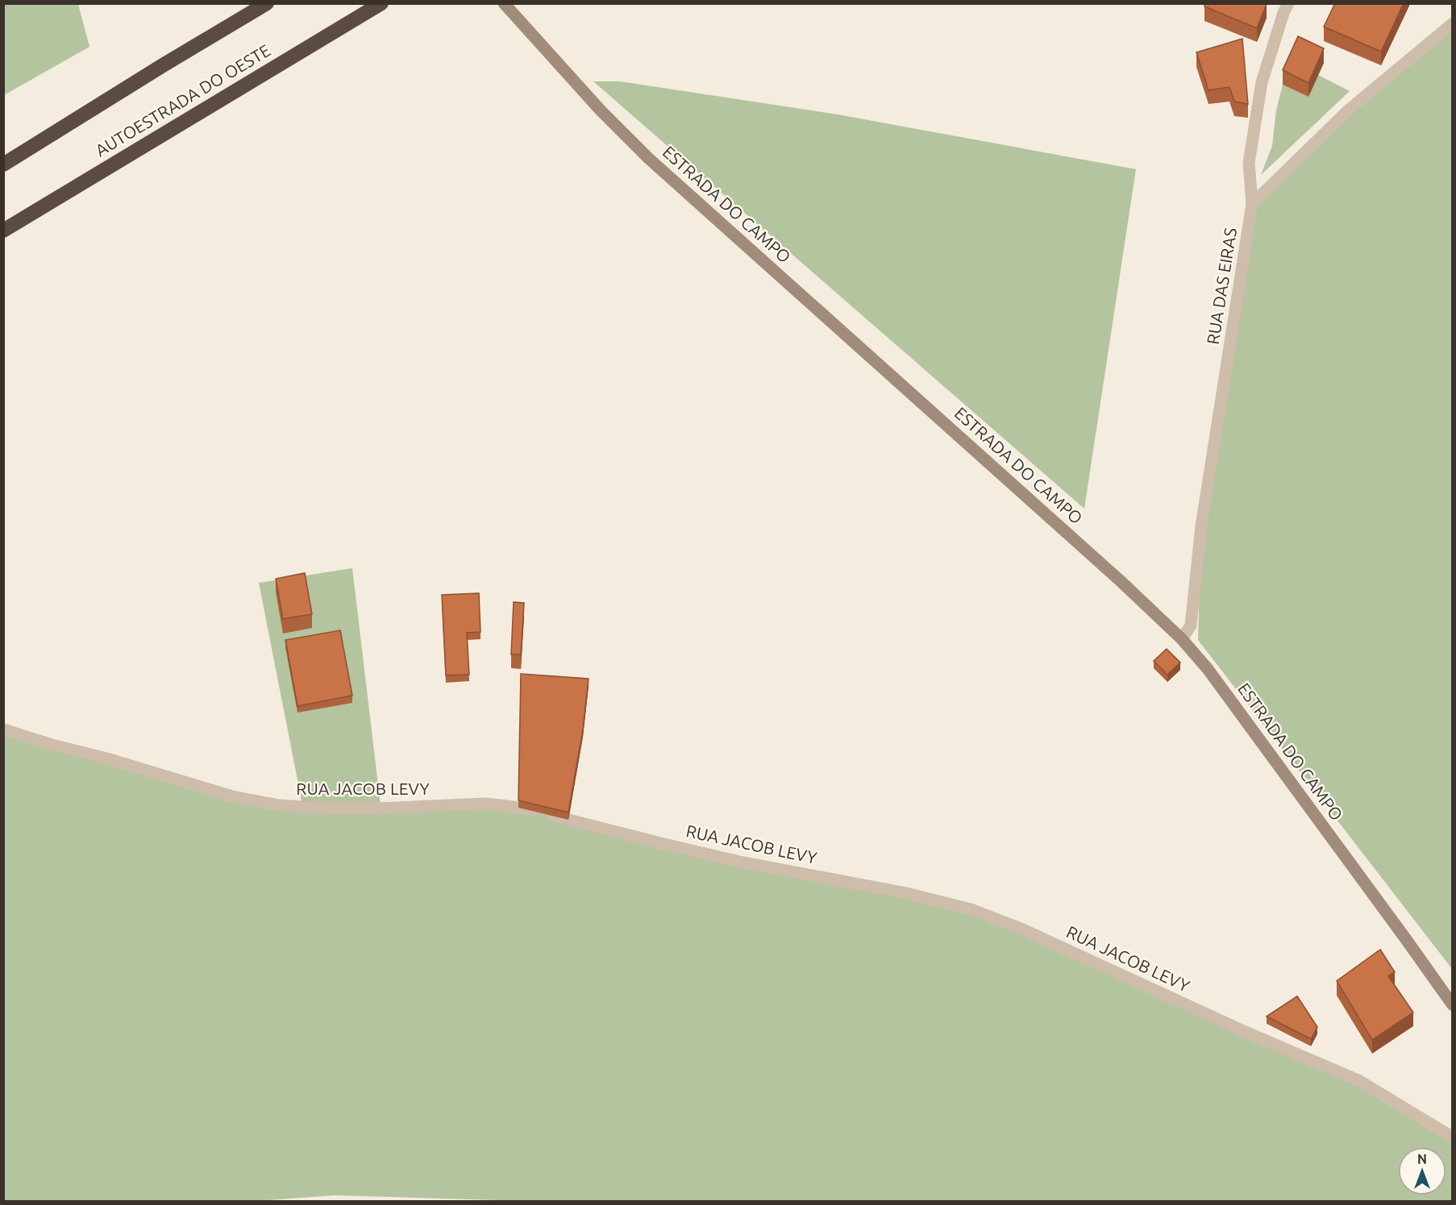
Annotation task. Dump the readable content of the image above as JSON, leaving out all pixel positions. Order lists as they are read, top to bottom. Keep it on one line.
{"streets":{"highway":["AUTOESTRADA DO OESTE"],"street":["ESTRADA DO CAMPO","RUA DAS EIRAS","RUA JACOB LEVY"]},"crossings":[["ESTRADA DO CAMPO","RUA DAS EIRAS"]],"north":"top"}
